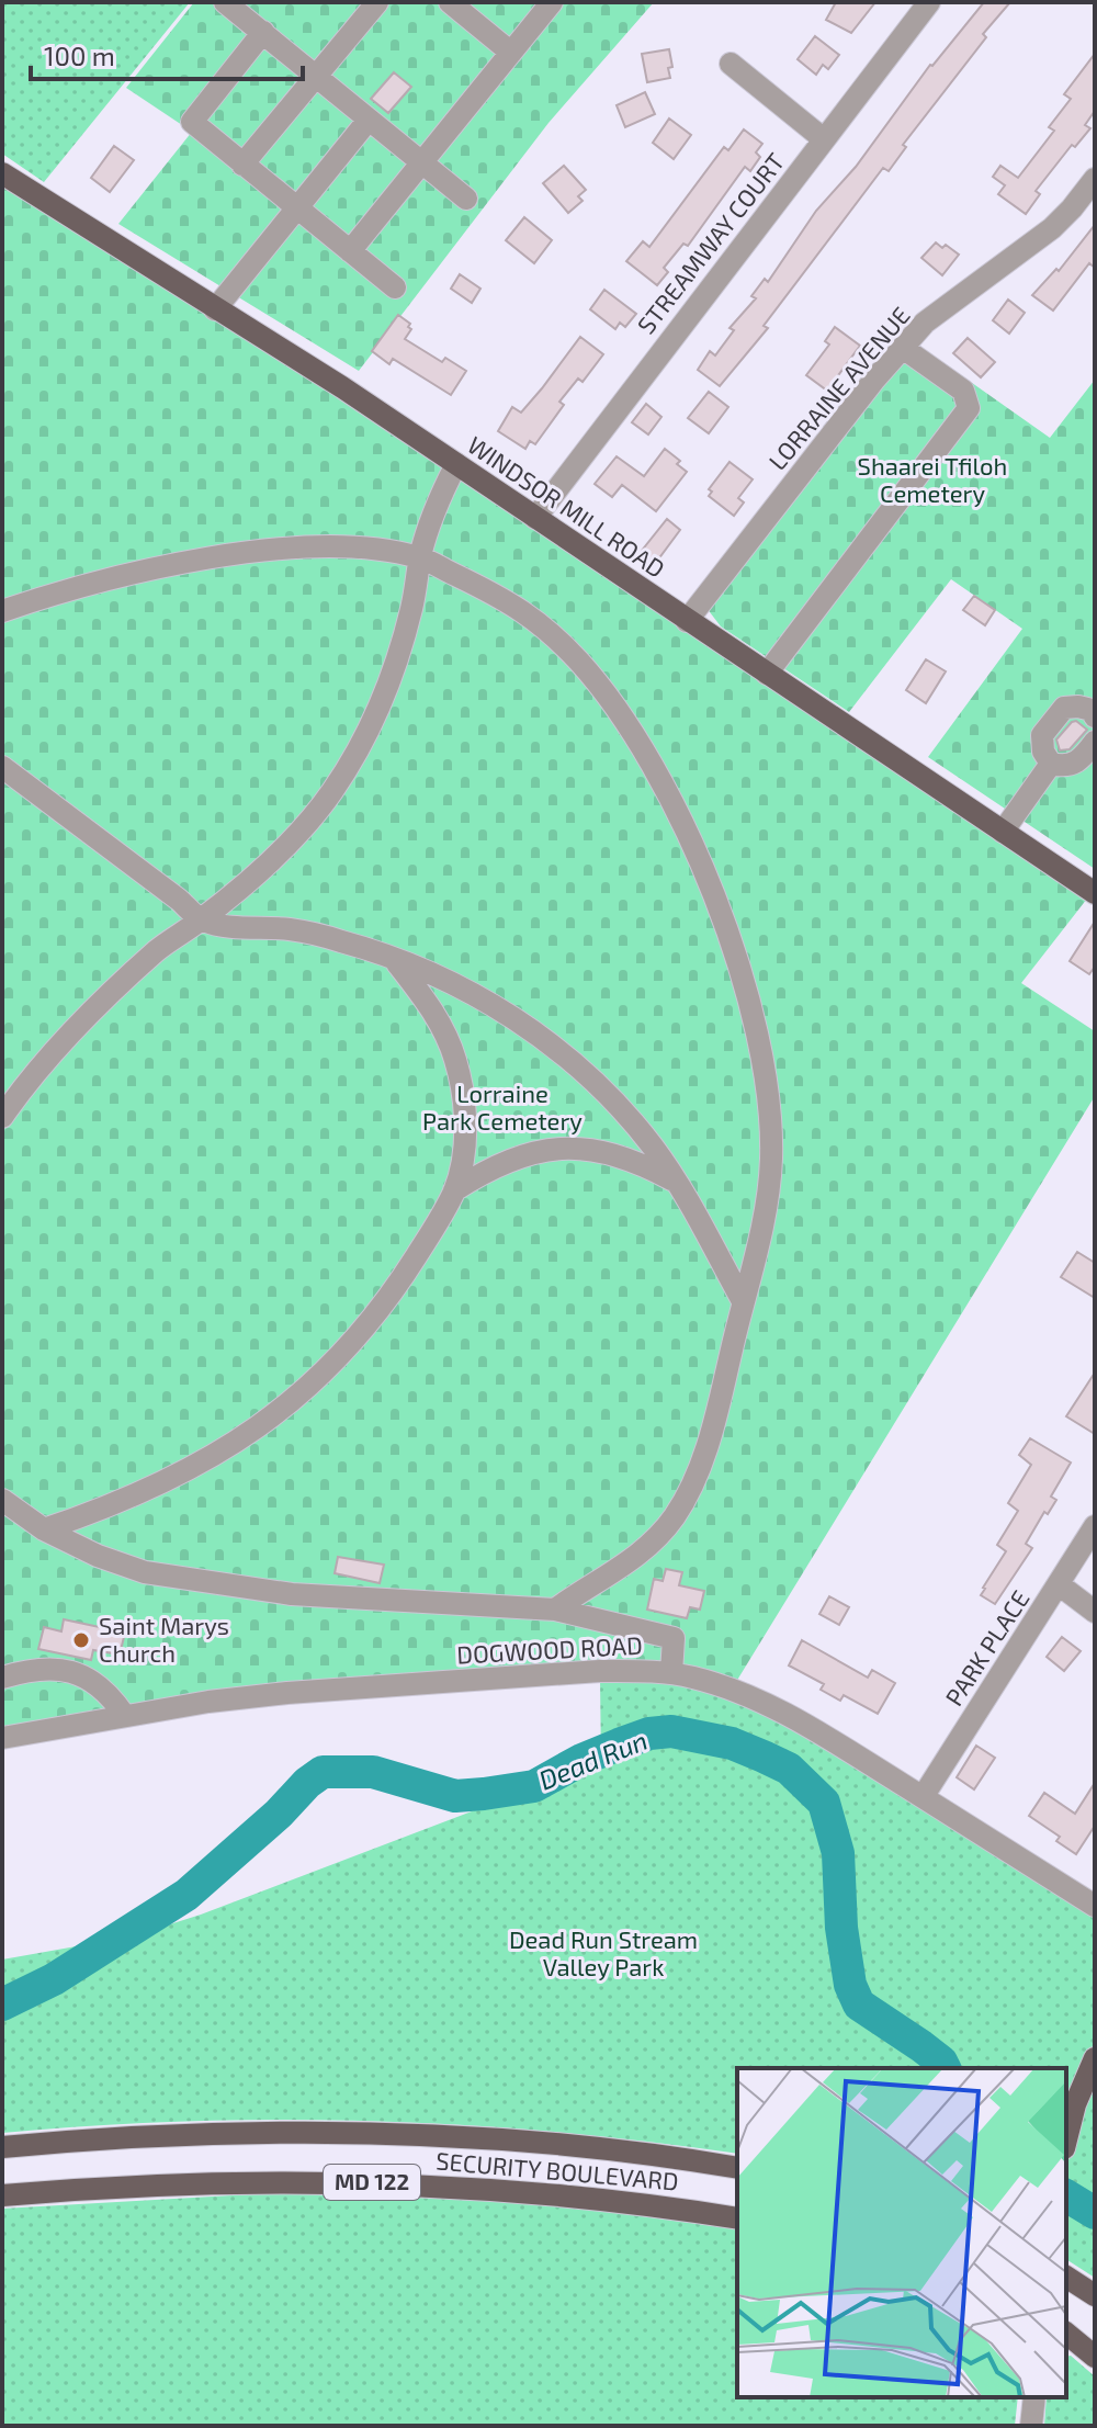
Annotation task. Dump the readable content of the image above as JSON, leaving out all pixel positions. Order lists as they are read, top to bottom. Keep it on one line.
{"streets":{"main road":["WINDSOR MILL ROAD","SECURITY BOULEVARD","MD 122"],"street":["STREAMWAY COURT","LORRAINE AVENUE","PARK PLACE","DOGWOOD ROAD"]},"crossings":[["STREAMWAY COURT","WINDSOR MILL ROAD"],["LORRAINE AVENUE","WINDSOR MILL ROAD"],["PARK PLACE","DOGWOOD ROAD"]],"water":["Dead Run"],"parks":["Shaarei Tfiloh Cemetery","Lorraine Park Cemetery","Dead Run Stream Valley Park"],"places":["Saint Marys Church"],"scale_bar":"100 m"}
